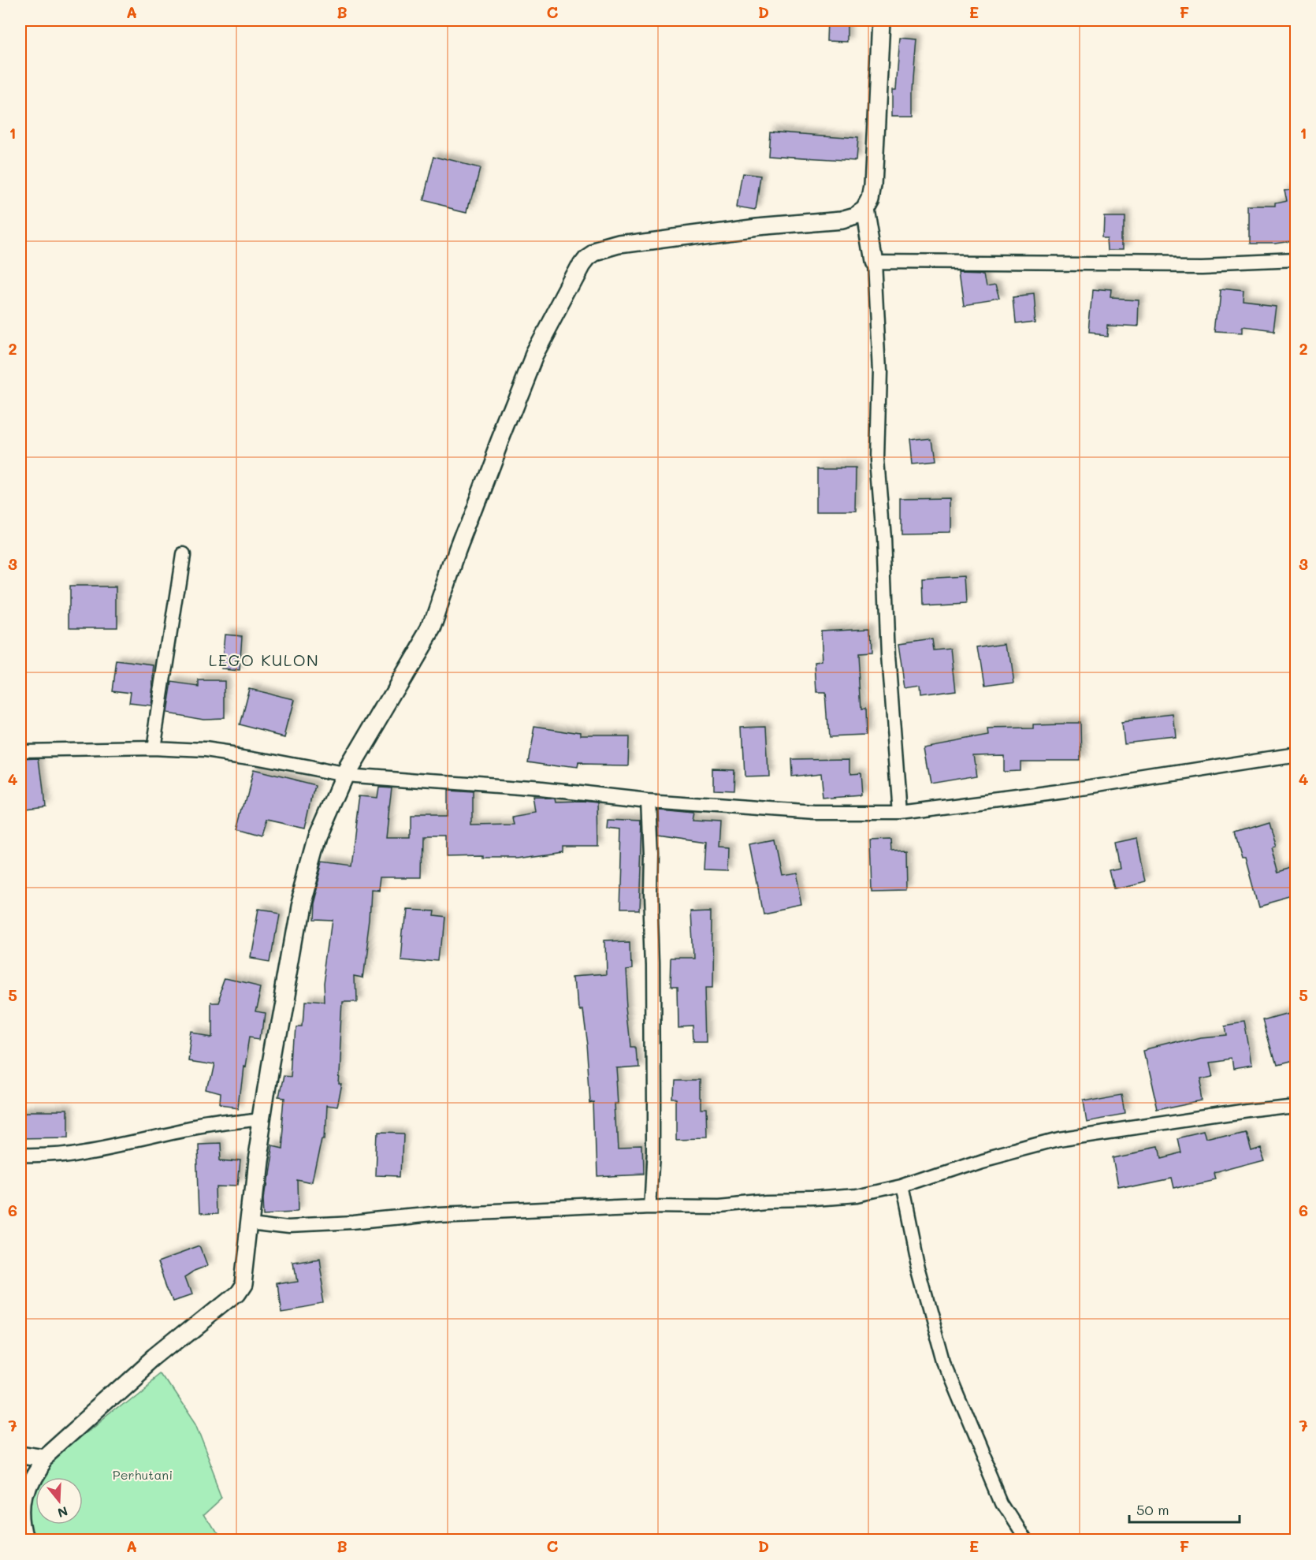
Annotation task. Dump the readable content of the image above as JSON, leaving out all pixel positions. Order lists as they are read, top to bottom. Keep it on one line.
{"districts":["LEGO KULON"],"parks":["Perhutani"],"scale_bar":"50 m","north":"bottom","grid":{"columns":["A","B","C","D","E","F"],"rows":["1","2","3","4","5","6","7"]}}
